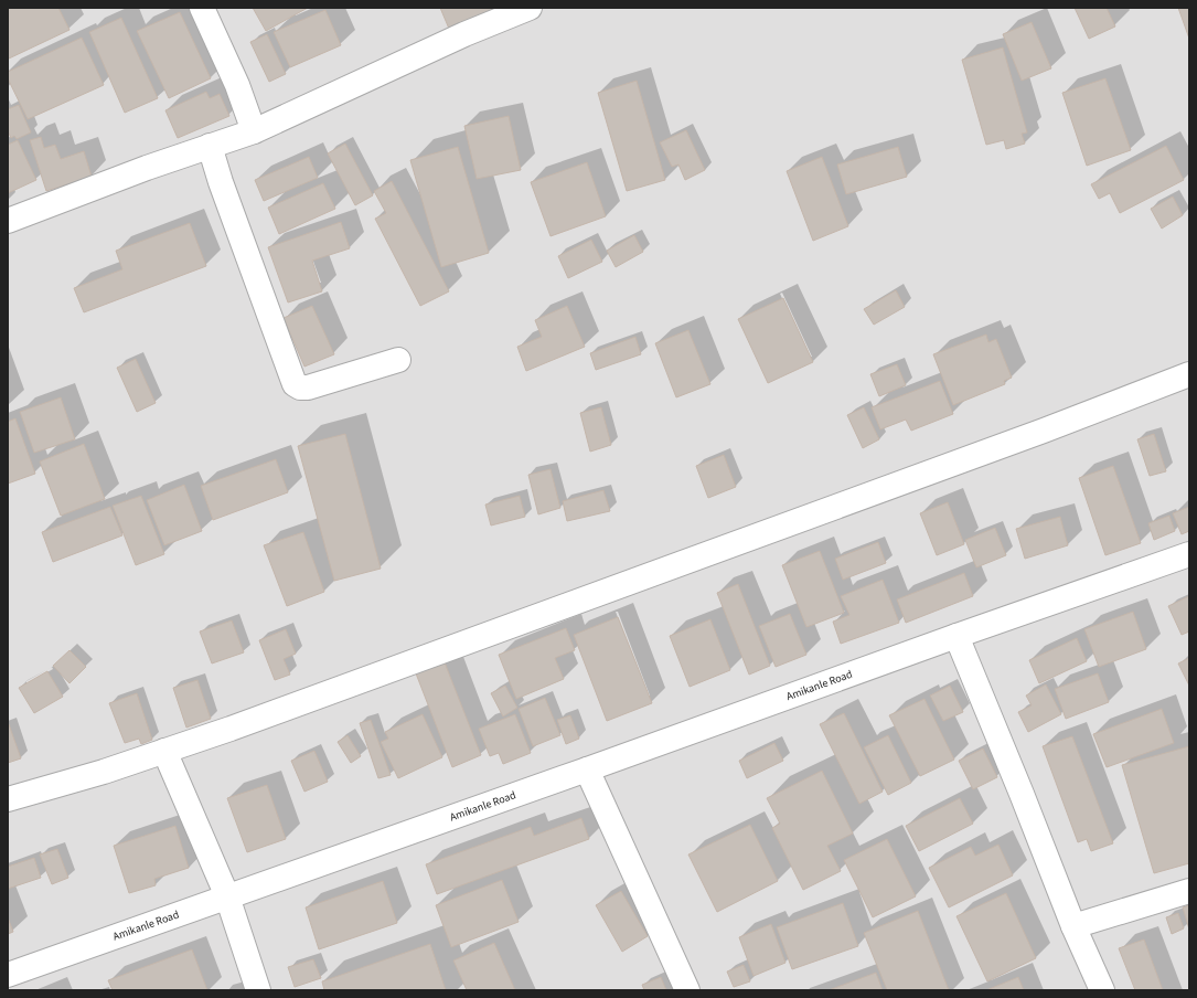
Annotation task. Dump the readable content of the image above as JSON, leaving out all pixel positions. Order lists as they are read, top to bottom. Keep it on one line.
{"streets":{"street":["Amikanle Road"]}}
